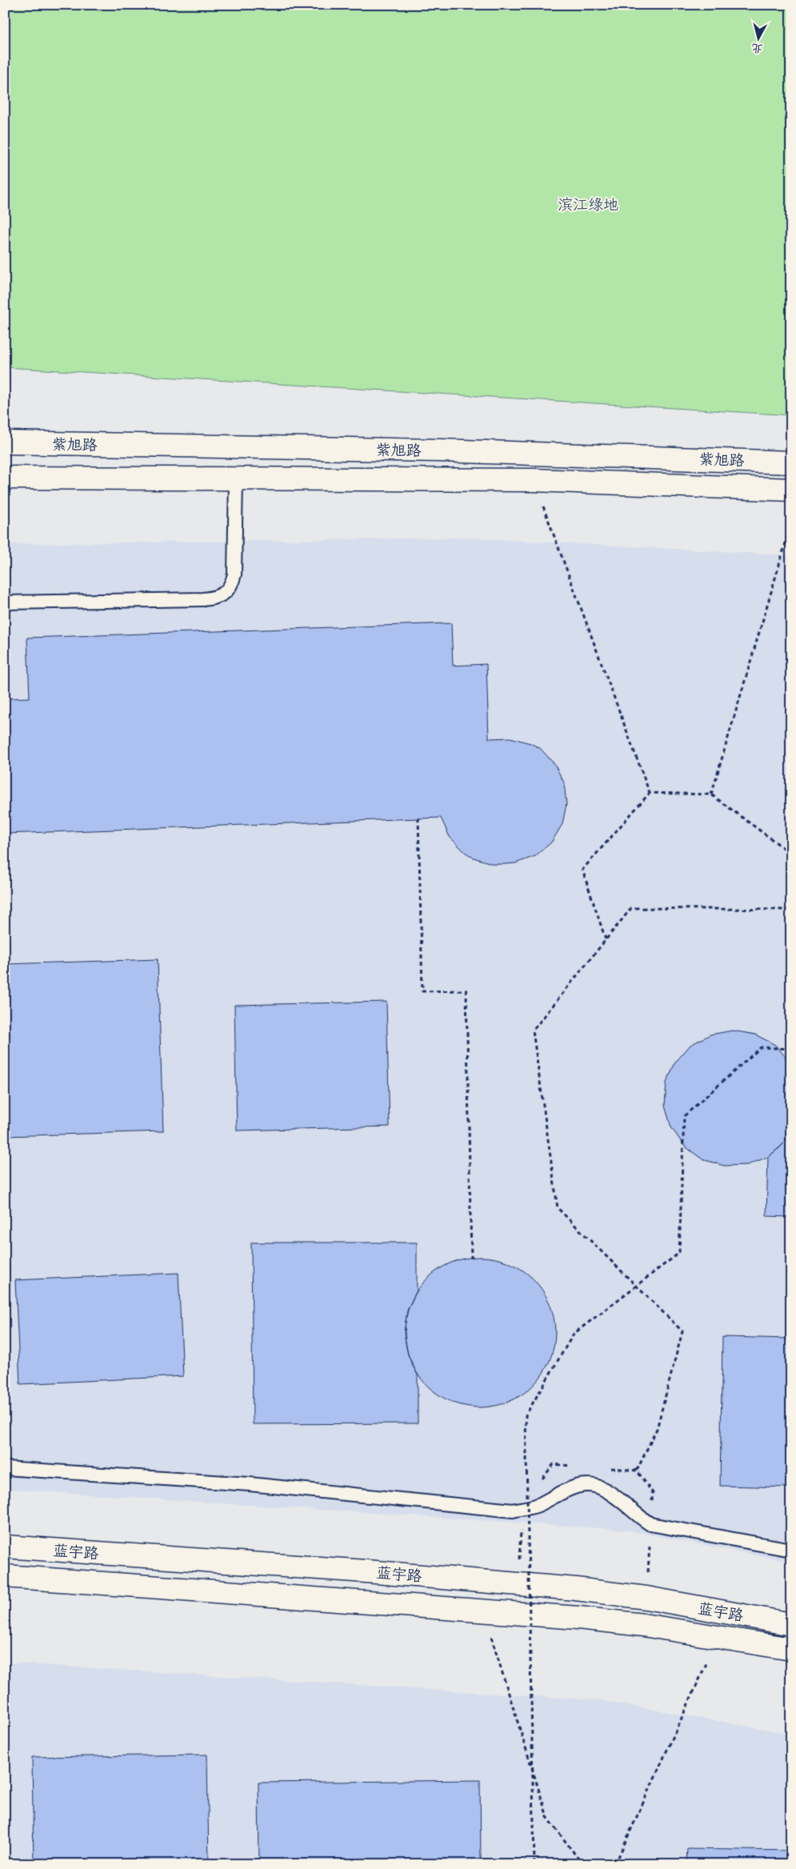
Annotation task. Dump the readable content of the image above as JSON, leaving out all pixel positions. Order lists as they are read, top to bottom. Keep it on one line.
{"streets":{"main road":["紫旭路","蓝宇路"]},"parks":["滨江绿地"],"north":"bottom"}
